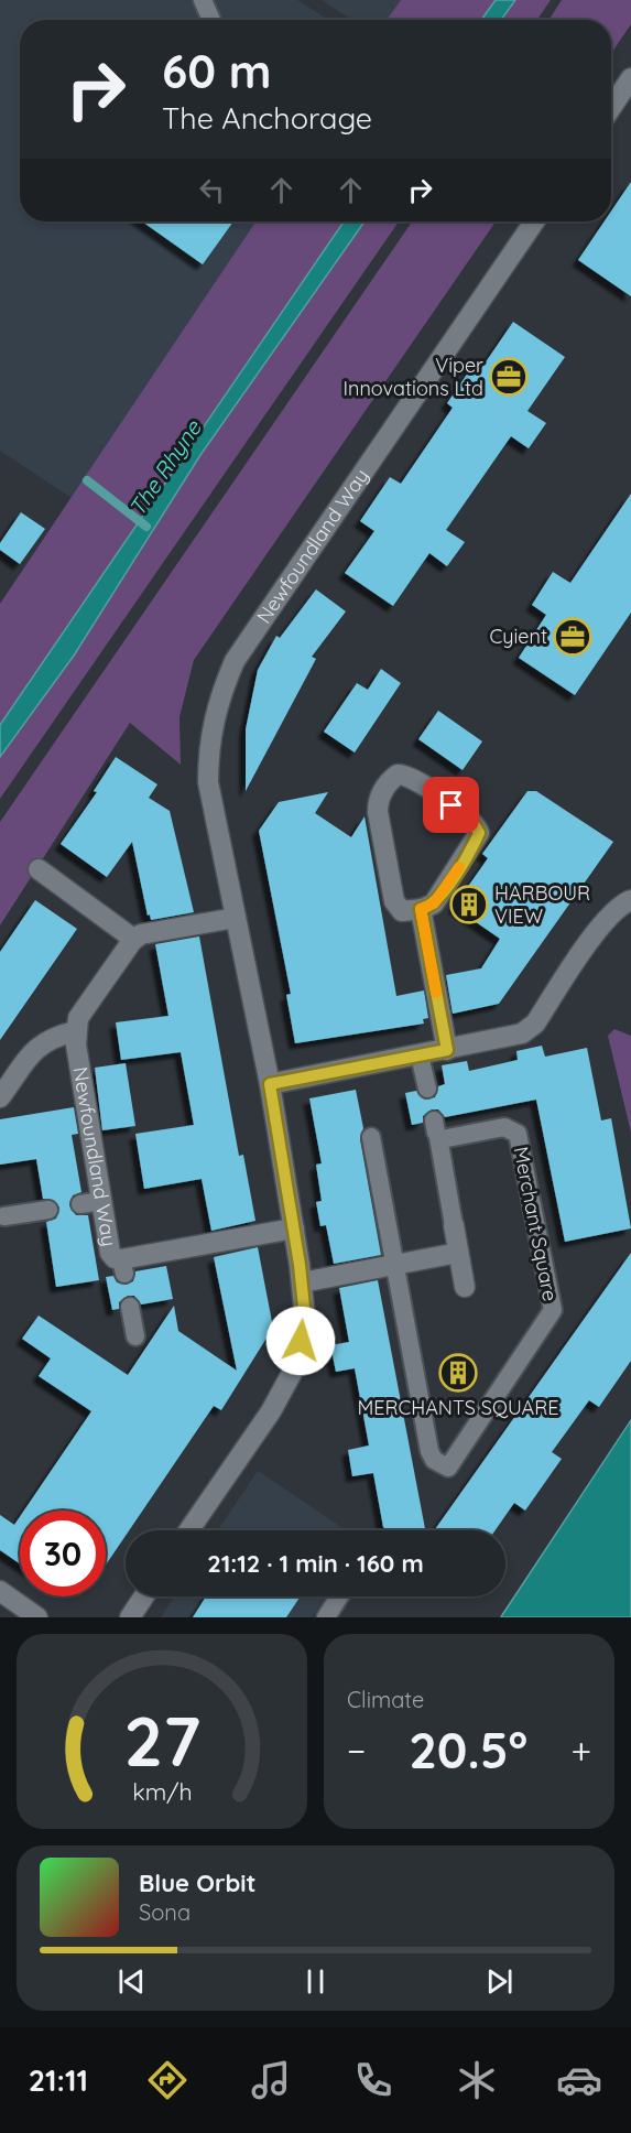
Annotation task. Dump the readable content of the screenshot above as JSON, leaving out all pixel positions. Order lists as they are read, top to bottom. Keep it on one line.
{"streets":{"street":["Newfoundland Way","Merchant Square"]},"water":["The Rhyne"],"places":{"office":["Viper Innovations Ltd","Cyient"],"building":["HARBOUR VIEW","MERCHANTS SQUARE"]},"page":{"turn":["60 m","The Anchorage"],"limit":"30","trip":"21:12 · 1 min · 160 m","tile":"Climate","heat":["−","20.5°","+"],"song":["Blue Orbit","Sona"],"tabs":"21:11","gauge":["27","km/h"]}}
